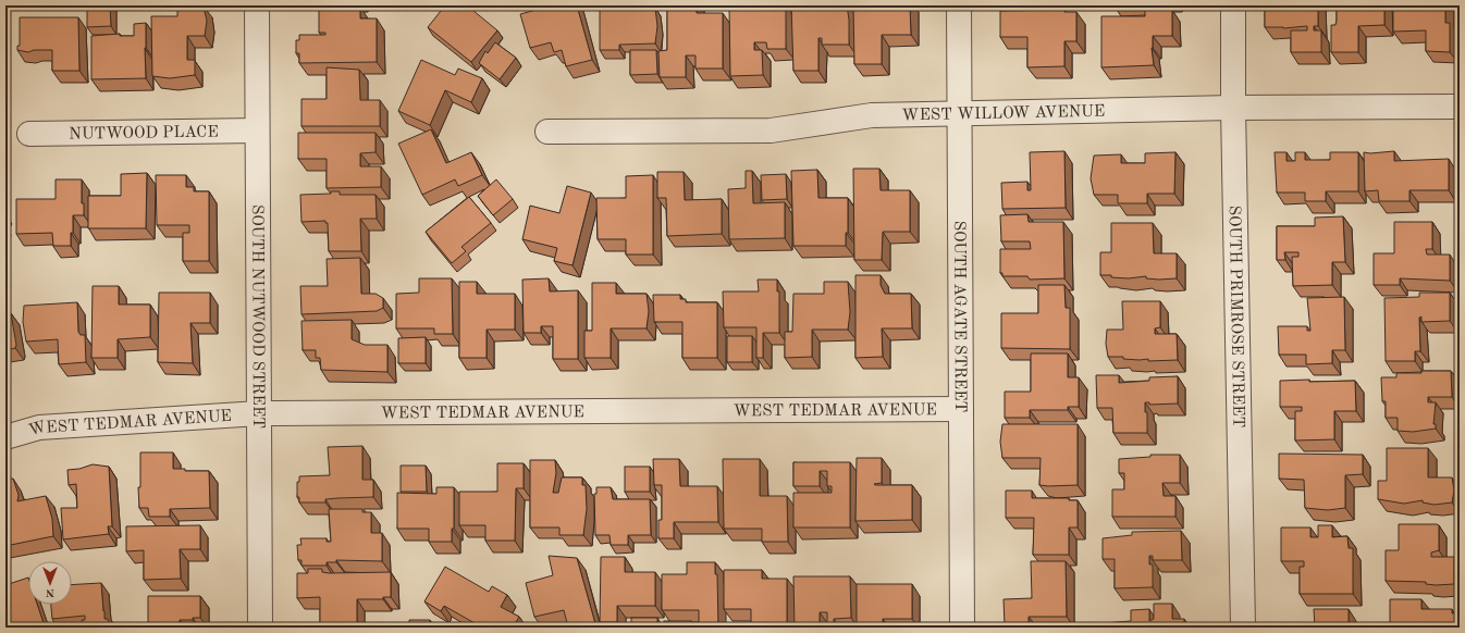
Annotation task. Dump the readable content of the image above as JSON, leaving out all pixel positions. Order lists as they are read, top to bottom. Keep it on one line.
{"streets":{"street":["WEST WILLOW AVENUE","NUTWOOD PLACE","SOUTH NUTWOOD STREET","SOUTH AGATE STREET","SOUTH PRIMROSE STREET","WEST TEDMAR AVENUE"]},"crossings":[["WEST WILLOW AVENUE","SOUTH AGATE STREET"],["WEST WILLOW AVENUE","SOUTH PRIMROSE STREET"],["NUTWOOD PLACE","SOUTH NUTWOOD STREET"],["SOUTH NUTWOOD STREET","WEST TEDMAR AVENUE"],["SOUTH AGATE STREET","WEST TEDMAR AVENUE"]],"north":"bottom"}
